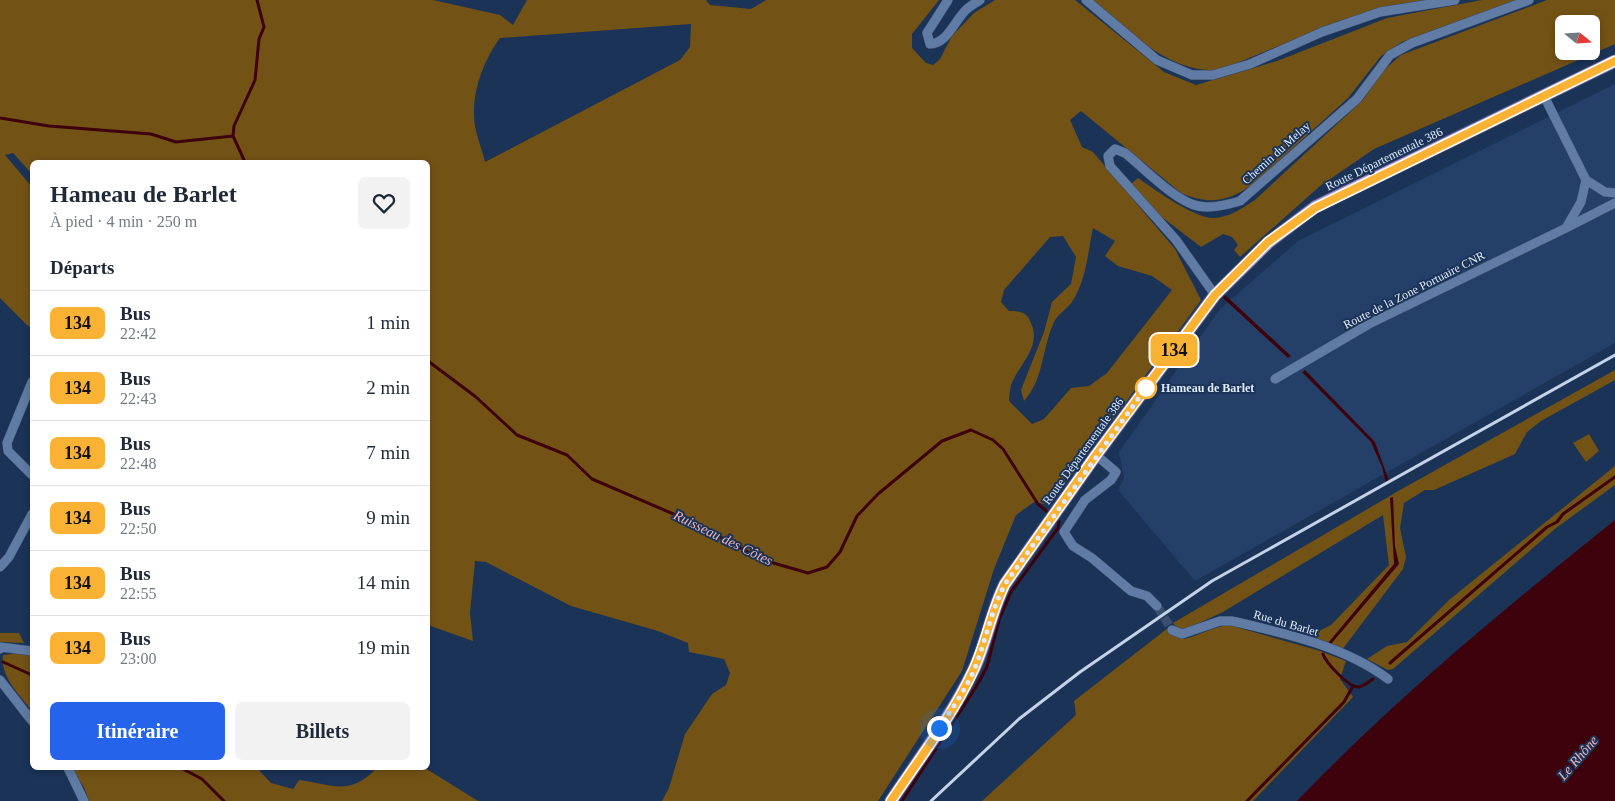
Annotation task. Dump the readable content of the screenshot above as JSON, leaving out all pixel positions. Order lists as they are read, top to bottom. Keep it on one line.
{"streets":{"main road":["Route Départementale 386"],"street":["Chemin du Melay","Route de la Zone Portuaire CNR","Rue du Barlet"]},"crossings":[["Chemin du Melay","Route Départementale 386"]],"water":["Ruisseau des Côtes","Le Rhône"],"places":["Hameau de Barlet"],"lines":["bus line 134"],"north":"right","page":{"on_map":"134","heading":[["Hameau de Barlet","À pied · 4 min · 250 m"],"Départs"],"list":[{"mark":"134","name":"Bus","note":"22:42","value":"1 min"},{"mark":"134","name":"Bus","note":"22:43","value":"2 min"},{"mark":"134","name":"Bus","note":"22:48","value":"7 min"},{"mark":"134","name":"Bus","note":"22:50","value":"9 min"},{"mark":"134","name":"Bus","note":"22:55","value":"14 min"},{"mark":"134","name":"Bus","note":"23:00","value":"19 min"}],"buttons":["Itinéraire","Billets"]}}
